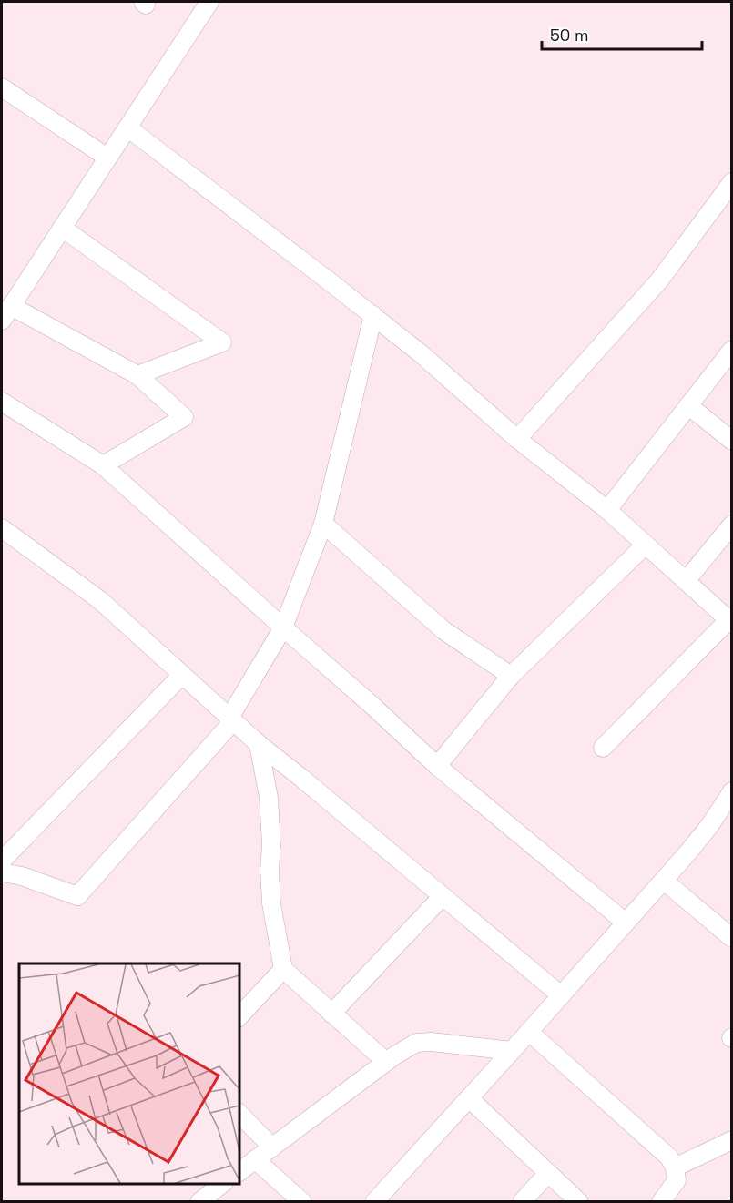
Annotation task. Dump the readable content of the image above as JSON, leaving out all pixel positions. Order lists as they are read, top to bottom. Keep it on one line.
{"scale_bar":"50 m"}
